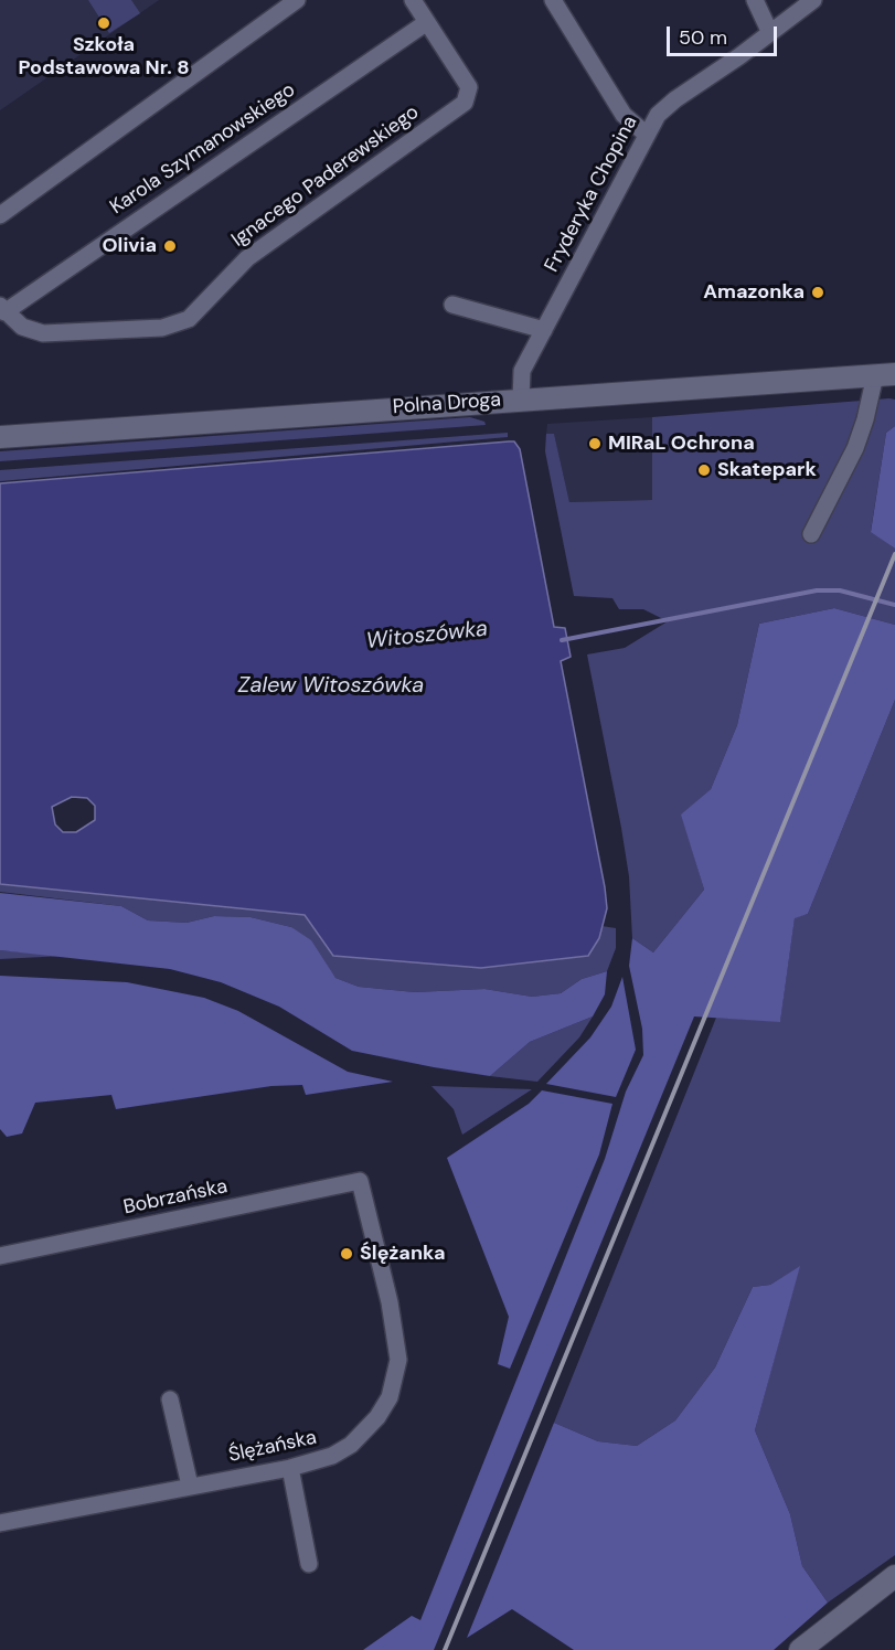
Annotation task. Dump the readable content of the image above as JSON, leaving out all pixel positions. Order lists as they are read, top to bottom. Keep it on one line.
{"streets":{"street":["Karola Szymanowskiego","Ignacego Paderewskiego","Fryderyka Chopina","Polna Droga","Bobrzańska","Ślężańska"]},"crossings":[["Karola Szymanowskiego","Ignacego Paderewskiego"],["Fryderyka Chopina","Polna Droga"],["Bobrzańska","Ślężańska"]],"water":["Witoszówka","Zalew Witoszówka"],"places":["Szkoła Podstawowa Nr. 8","Olivia","Amazonka","MIRaL Ochrona","Skatepark","Ślężanka"],"scale_bar":"50 m"}
